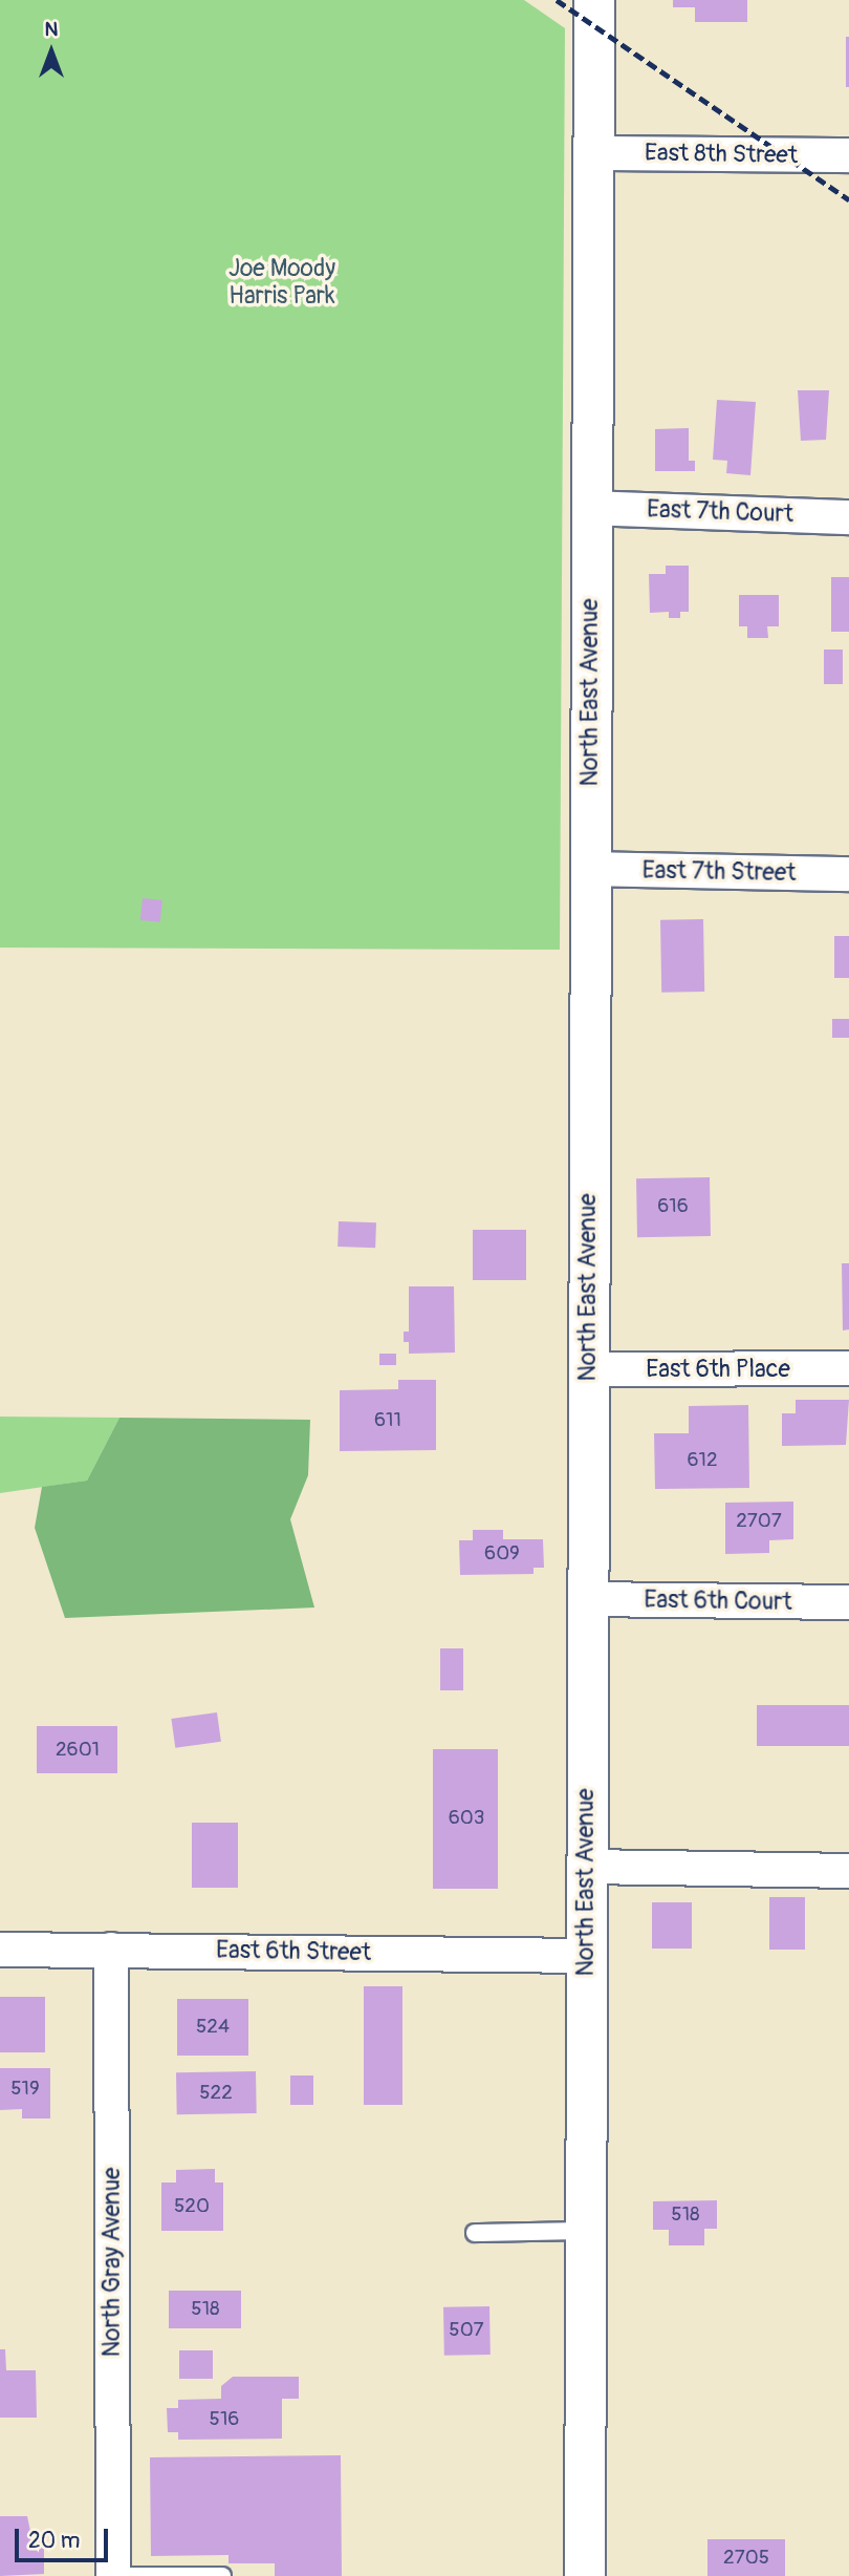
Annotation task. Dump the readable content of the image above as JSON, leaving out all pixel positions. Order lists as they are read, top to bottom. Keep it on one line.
{"streets":{"main road":["North East Avenue"],"street":["East 8th Street","East 7th Court","East 7th Street","East 6th Place","East 6th Court","East 6th Street","North Gray Avenue"]},"crossings":[["East 8th Street","North East Avenue"],["East 7th Court","North East Avenue"],["North East Avenue","East 7th Street"],["North East Avenue","East 6th Place"],["North East Avenue","East 6th Court"],["North East Avenue","East 6th Street"],["East 6th Street","North Gray Avenue"]],"parks":["Joe Moody Harris Park"],"house_numbers":["616","611","612","2707","609","2601","603","524","519","522","520","518","518","507","516","2705"],"scale_bar":"20 m","north":"top"}
